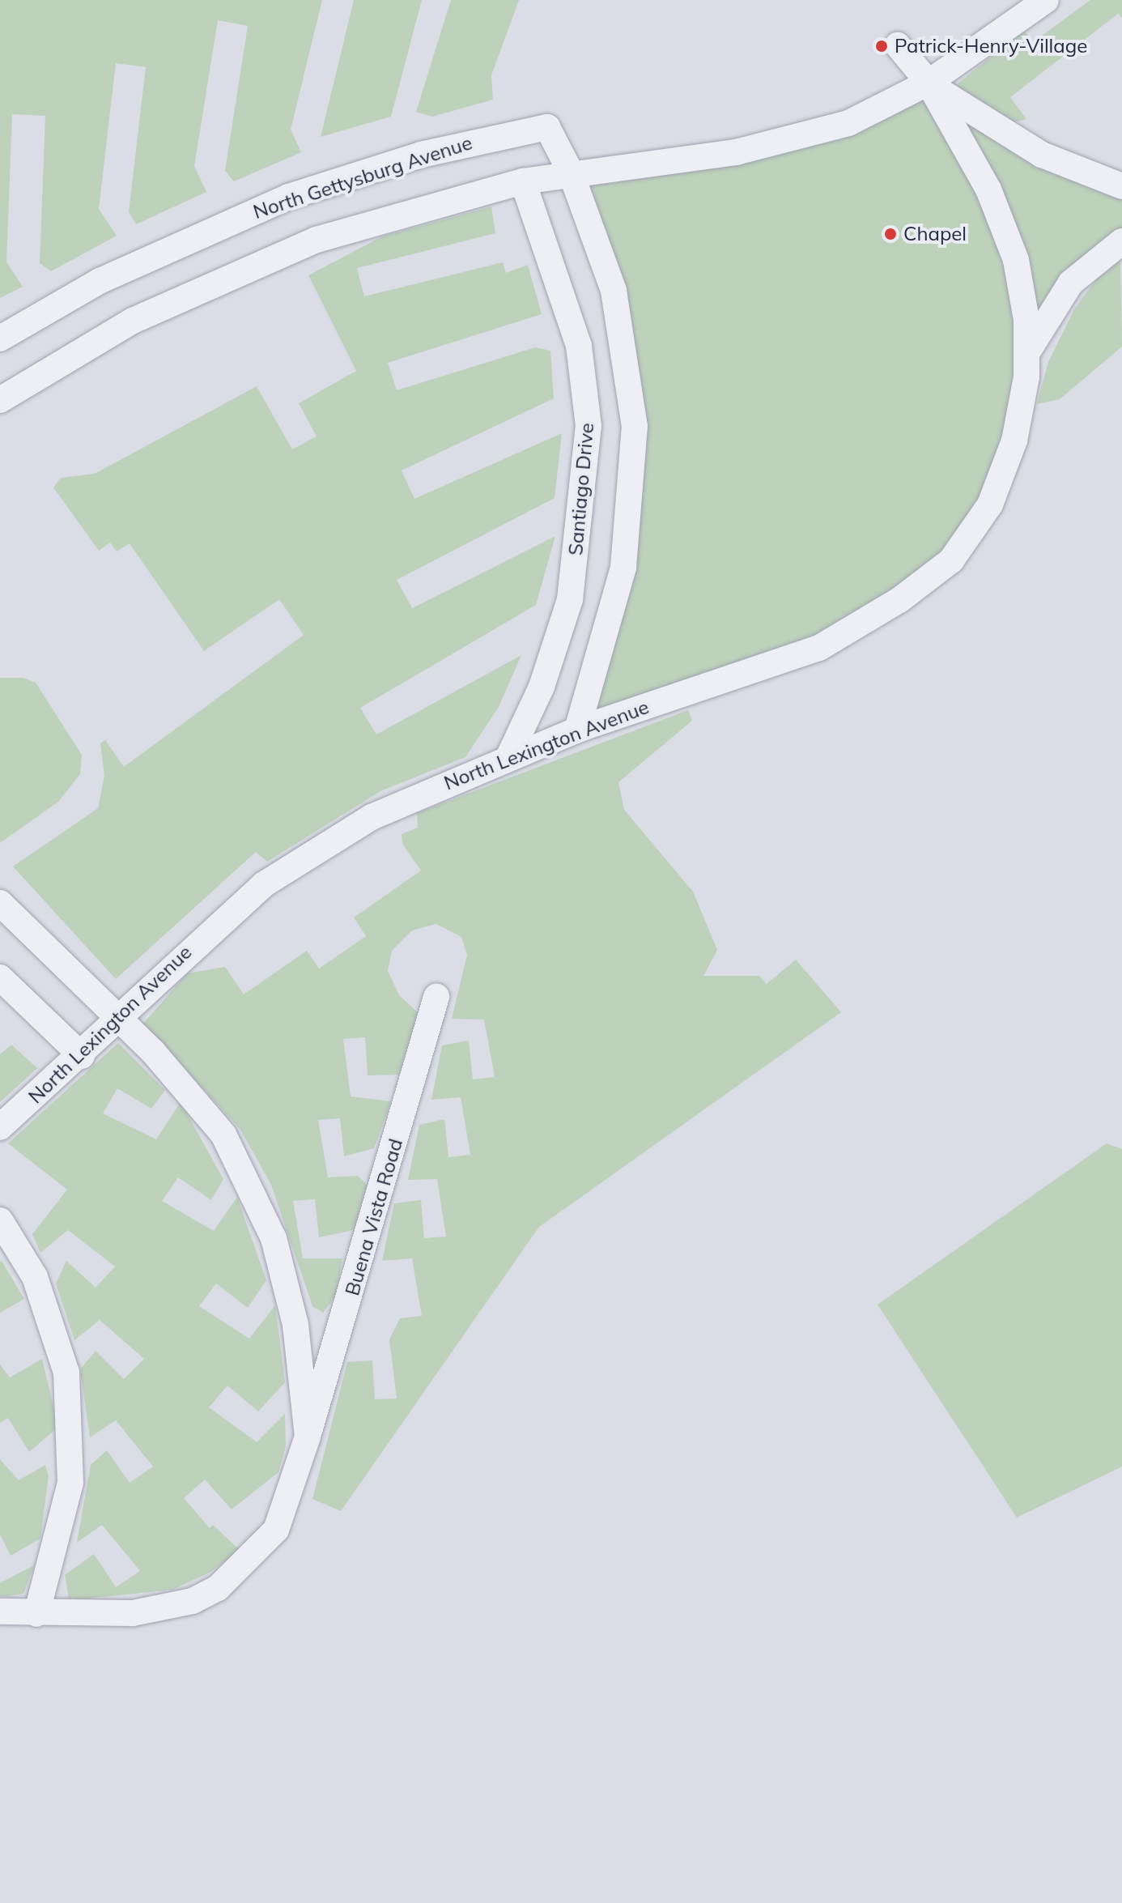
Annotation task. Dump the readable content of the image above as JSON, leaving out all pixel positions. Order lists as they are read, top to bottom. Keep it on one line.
{"streets":{"street":["North Gettysburg Avenue","Santiago Drive","North Lexington Avenue","Buena Vista Road"]},"crossings":[["Santiago Drive","North Lexington Avenue"]],"places":["Patrick-Henry-Village","Chapel"]}
